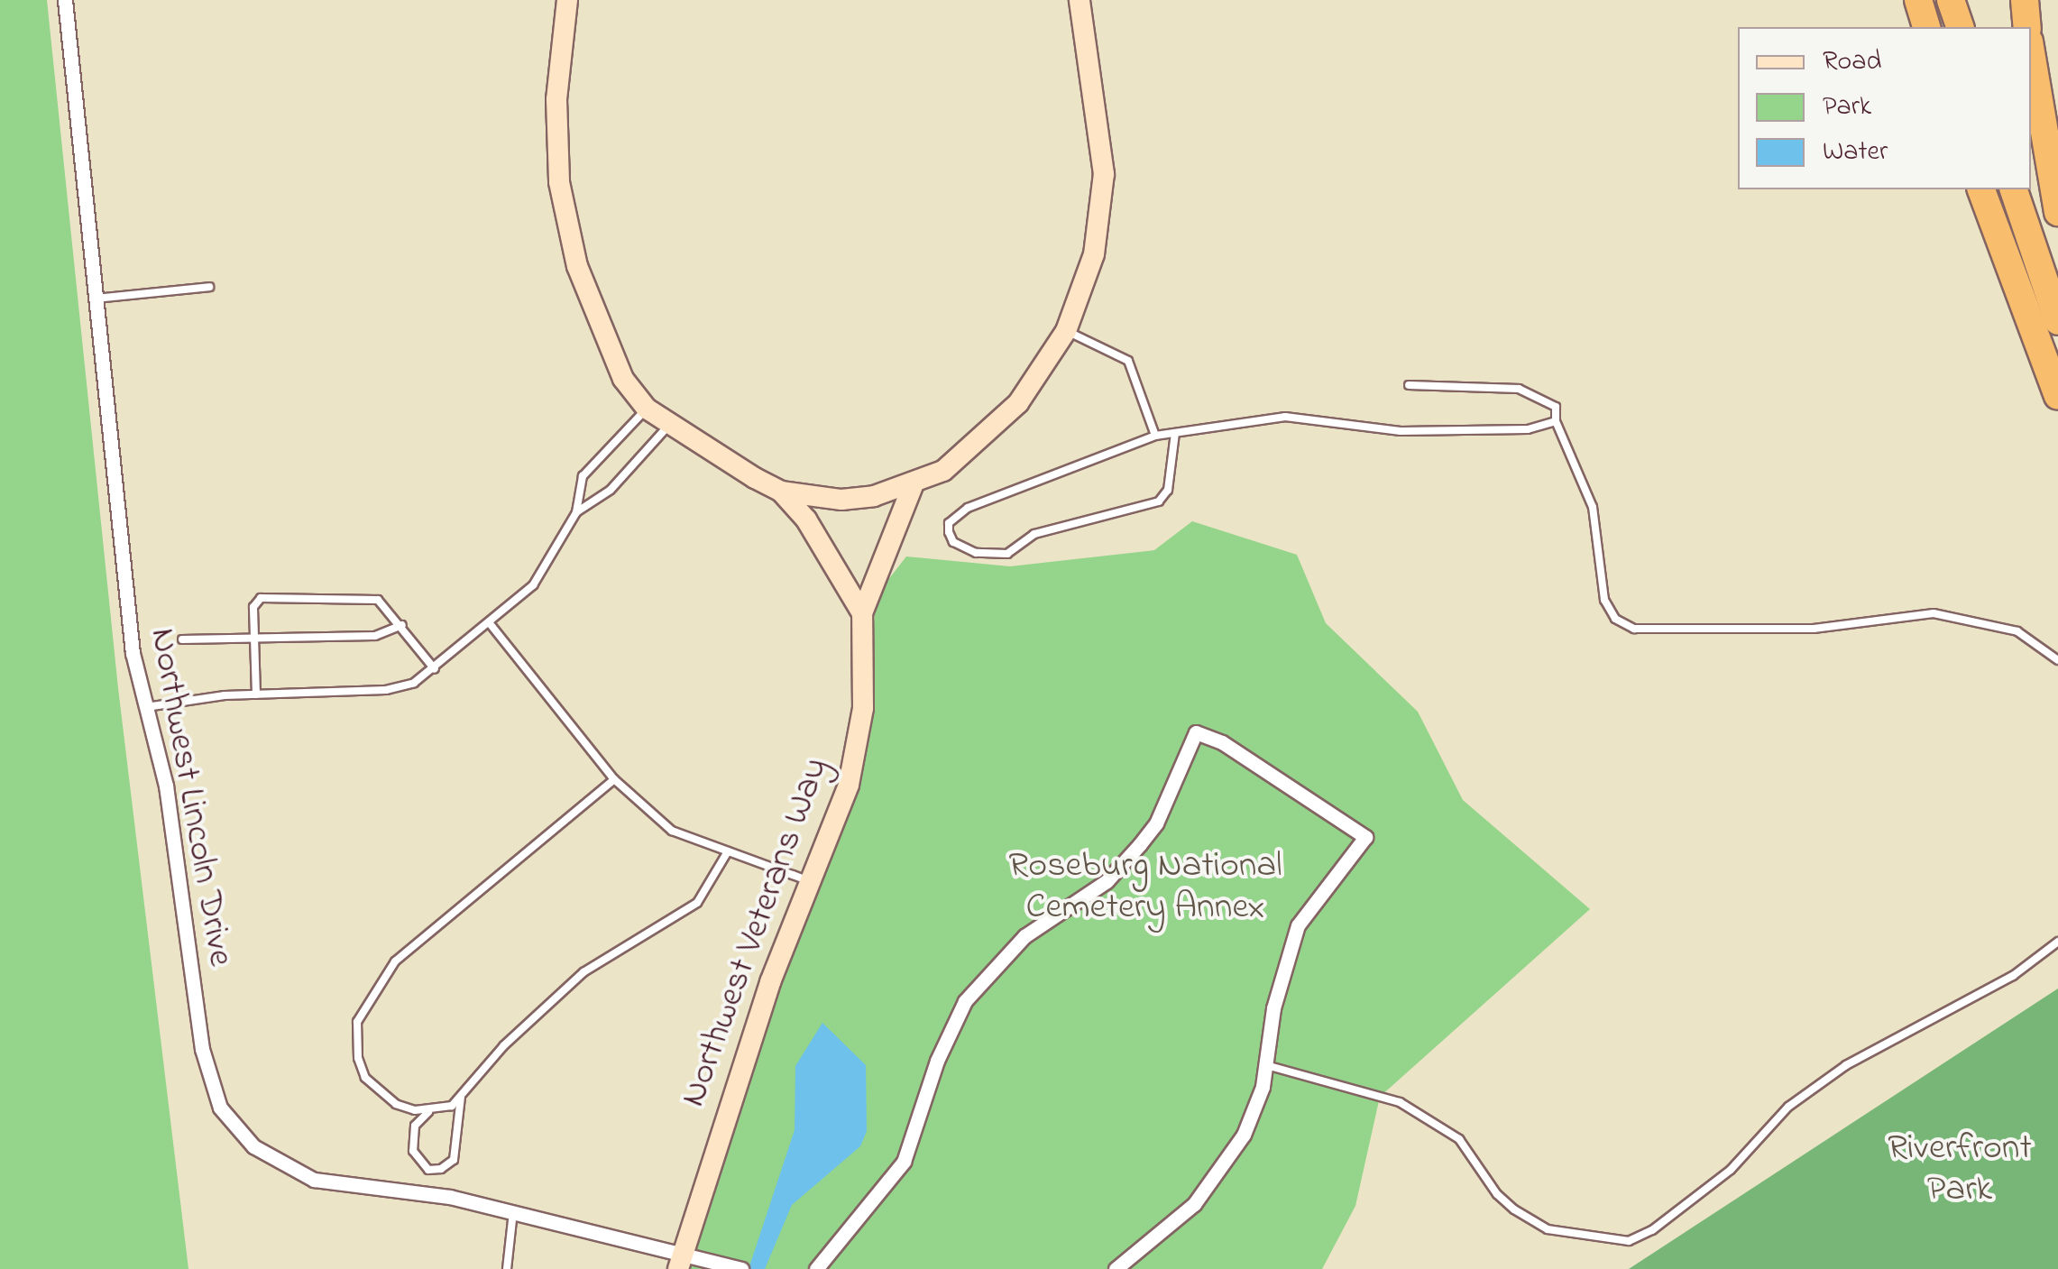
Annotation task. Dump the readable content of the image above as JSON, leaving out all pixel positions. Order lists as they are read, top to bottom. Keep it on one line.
{"streets":{"street":["Northwest Lincoln Drive","Northwest Veterans Way"]},"crossings":[["Northwest Lincoln Drive","Northwest Veterans Way"]],"parks":["Roseburg National Cemetery Annex","Riverfront Park"],"legend":["Road","Park","Water"]}
